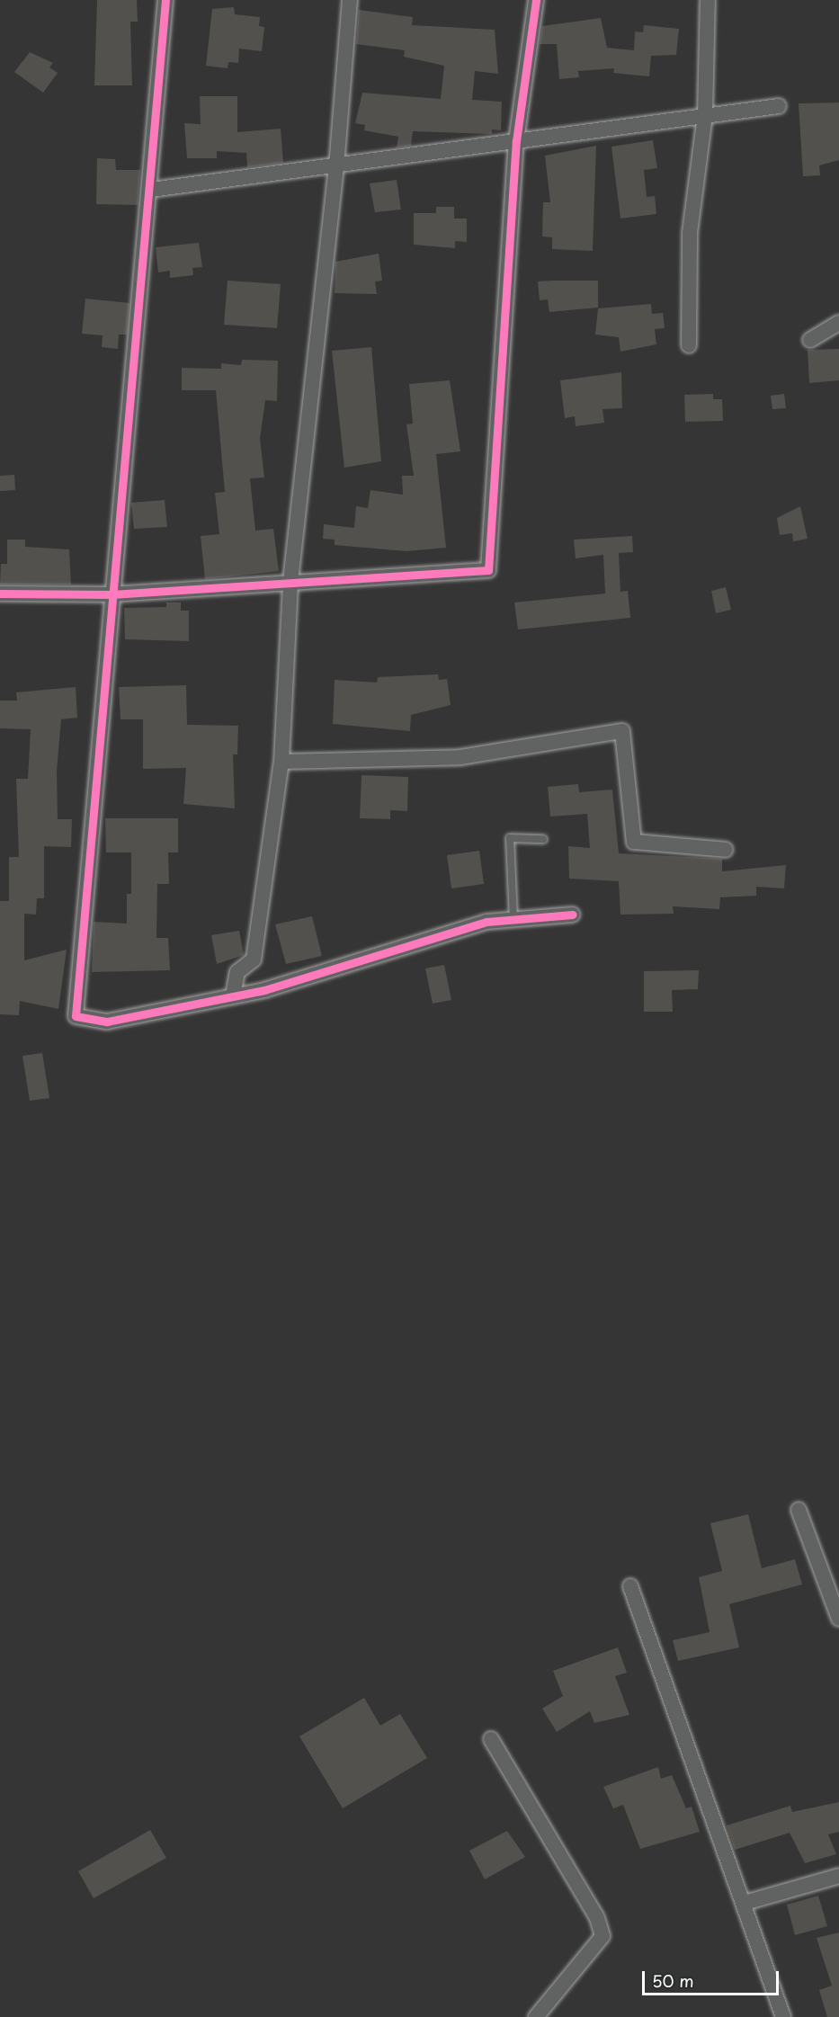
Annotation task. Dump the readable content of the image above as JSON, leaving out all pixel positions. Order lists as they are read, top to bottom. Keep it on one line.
{"scale_bar":"50 m"}
